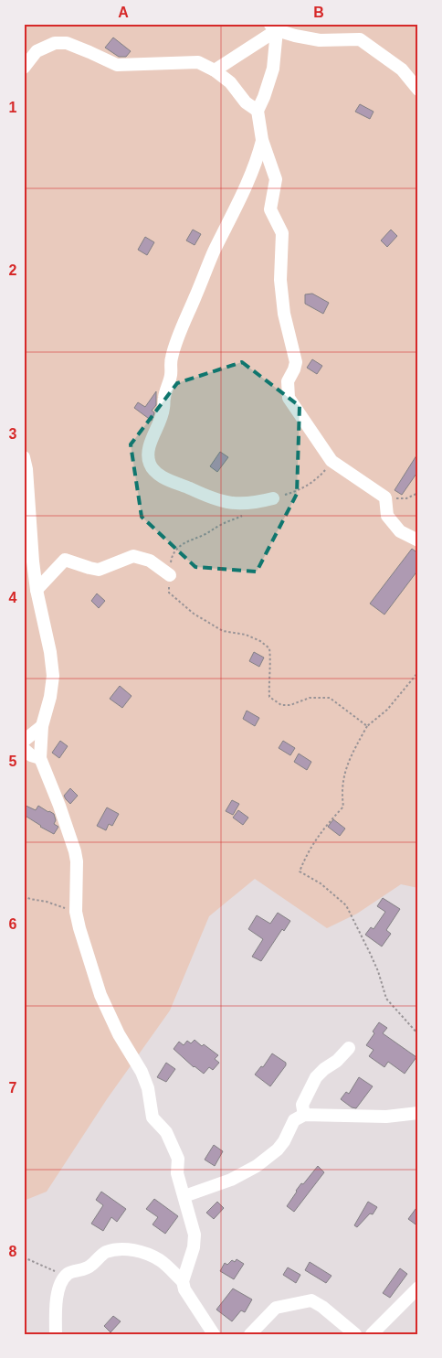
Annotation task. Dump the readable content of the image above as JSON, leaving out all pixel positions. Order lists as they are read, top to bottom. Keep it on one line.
{"grid":{"columns":["A","B"],"rows":["1","2","3","4","5","6","7","8"]}}
